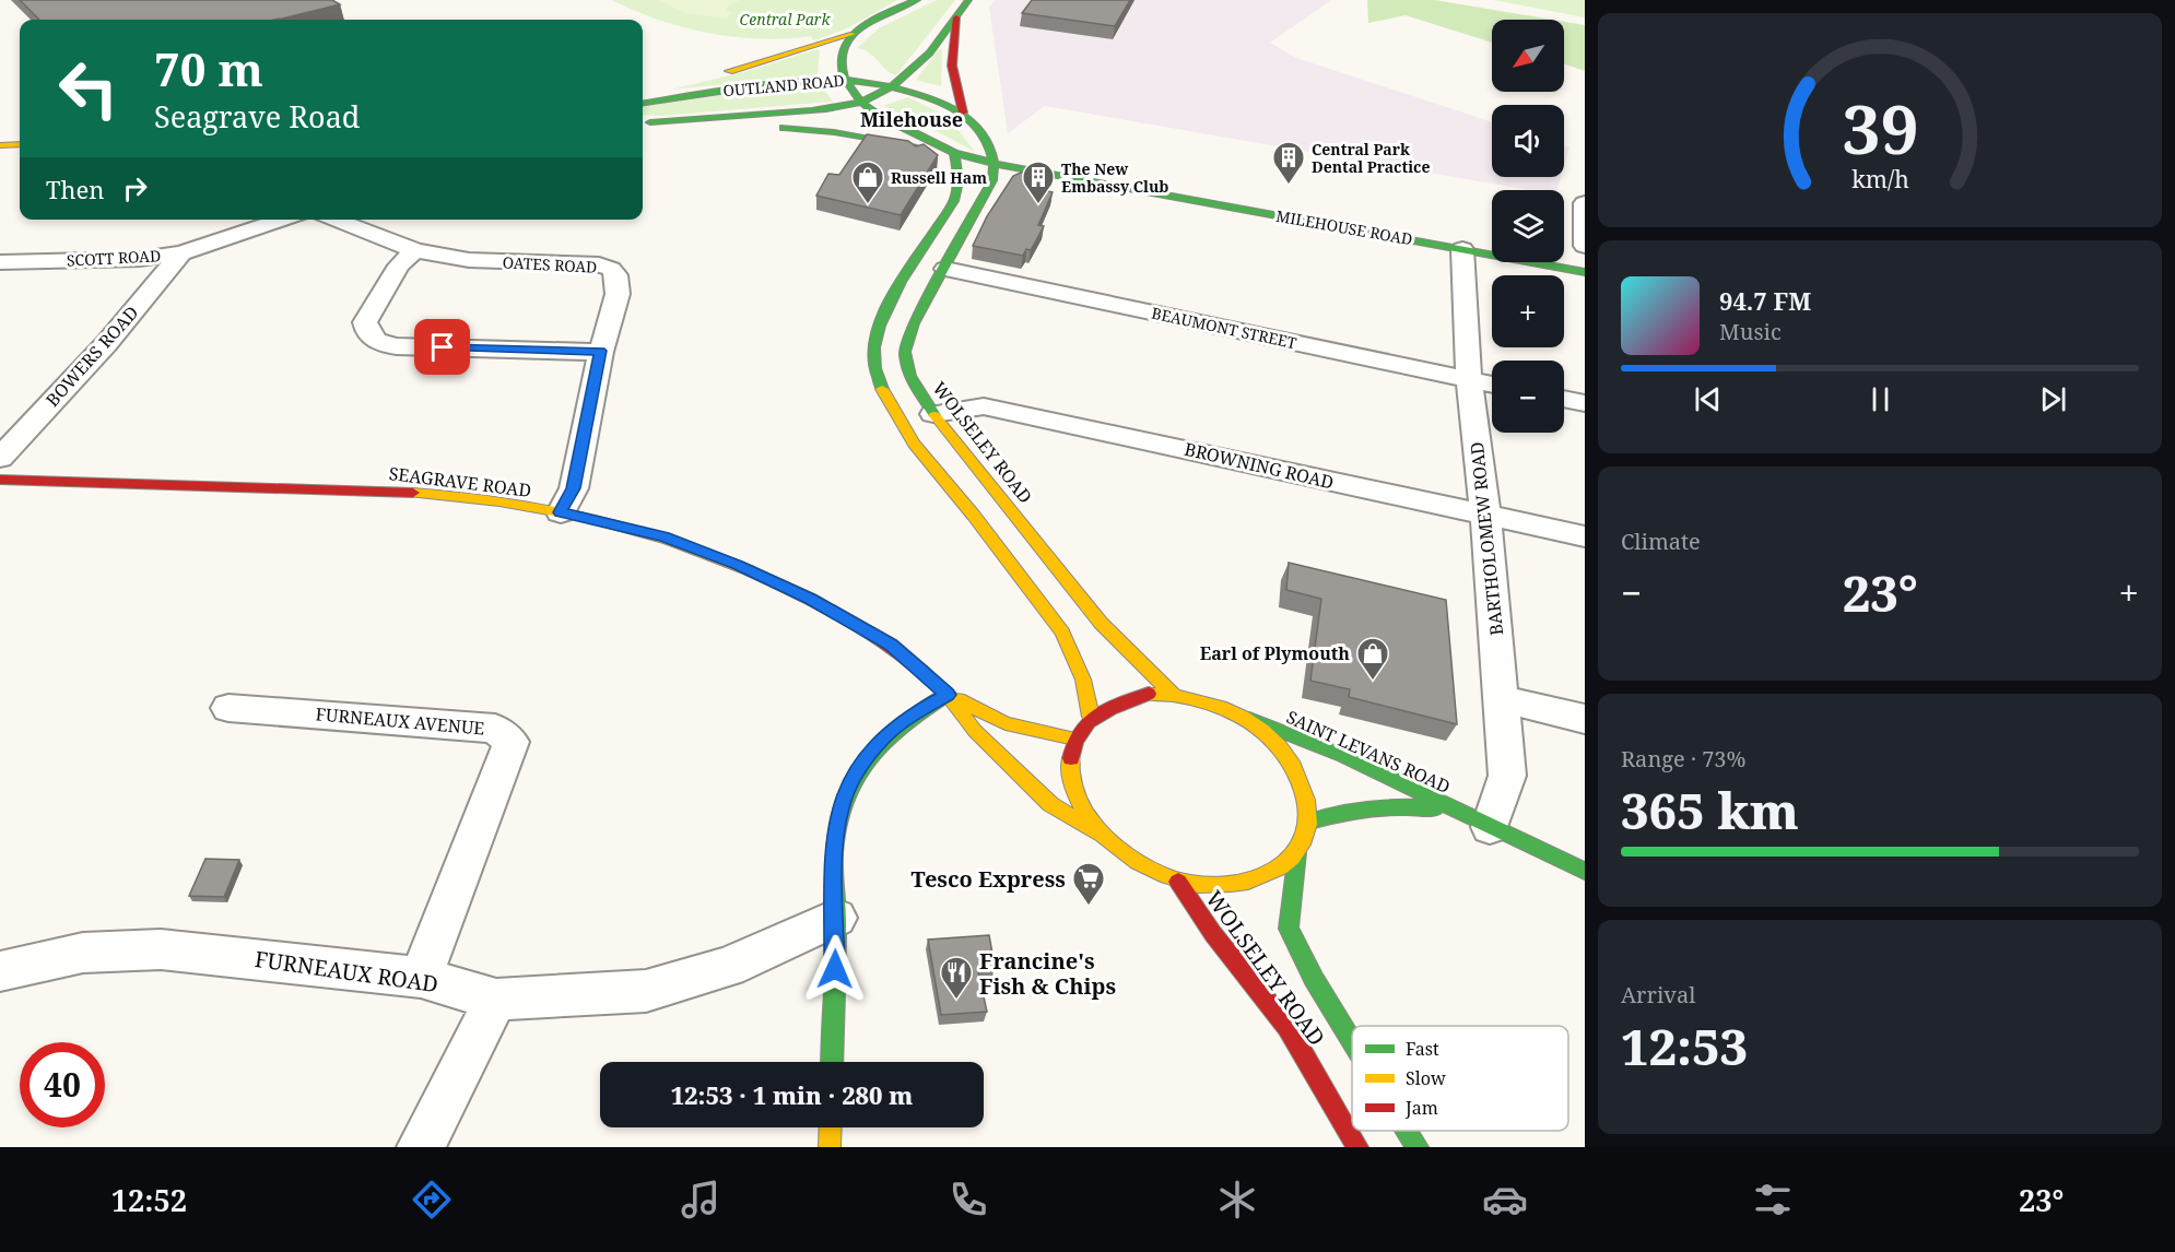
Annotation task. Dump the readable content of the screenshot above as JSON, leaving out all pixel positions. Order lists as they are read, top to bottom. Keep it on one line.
{"streets":{"main road":["OUTLAND ROAD","MILEHOUSE ROAD","WOLSELEY ROAD","SEAGRAVE ROAD","SAINT LEVANS ROAD"],"street":["SCOTT ROAD","OATES ROAD","BEAUMONT STREET","BOWERS ROAD","BROWNING ROAD","BARTHOLOMEW ROAD","FURNEAUX AVENUE","FURNEAUX ROAD"]},"crossings":[["OUTLAND ROAD","MILEHOUSE ROAD"],["OUTLAND ROAD","WOLSELEY ROAD"],["MILEHOUSE ROAD","WOLSELEY ROAD"],["MILEHOUSE ROAD","BARTHOLOMEW ROAD"],["SCOTT ROAD","BOWERS ROAD"],["OATES ROAD","SEAGRAVE ROAD"],["BEAUMONT STREET","WOLSELEY ROAD"],["BEAUMONT STREET","BARTHOLOMEW ROAD"],["WOLSELEY ROAD","BROWNING ROAD"],["WOLSELEY ROAD","SAINT LEVANS ROAD"],["BROWNING ROAD","BARTHOLOMEW ROAD"],["FURNEAUX AVENUE","FURNEAUX ROAD"]],"districts":["Milehouse"],"parks":["Central Park"],"places":{"building":["Central Park Dental Practice","The New Embassy Club"],"shop":["Russell Ham","Earl of Plymouth"],"supermarket":["Tesco Express"],"restaurant":["Francine's Fish & Chips"]},"legend":["Fast","Slow","Jam"],"north":"bottom left","page":{"map_buttons":["+","−"],"turn":["70 m","Seagrave Road"],"then":"Then","song":["94.7 FM","Music"],"tile":["Climate",["Range · 73%","365 km"],["Arrival","12:53"]],"heat":["−","23°","+"],"limit":"40","trip":"12:53 · 1 min · 280 m","tabs":["12:52","23°"],"gauge":["39","km/h"]}}
